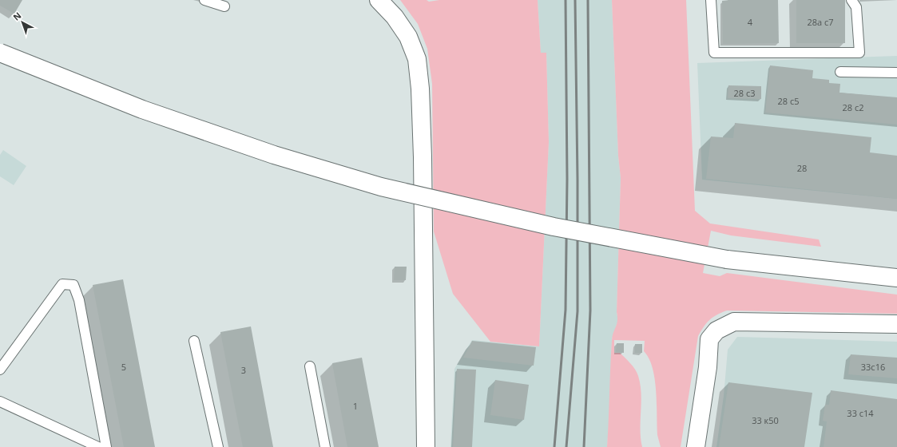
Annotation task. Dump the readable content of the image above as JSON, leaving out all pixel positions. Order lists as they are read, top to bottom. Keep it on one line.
{"house_numbers":["4","28а с7","28 с3","28 с5","28 с2","28","5","33с16","3","1","33 с14","33 к50"],"north":"top left"}
